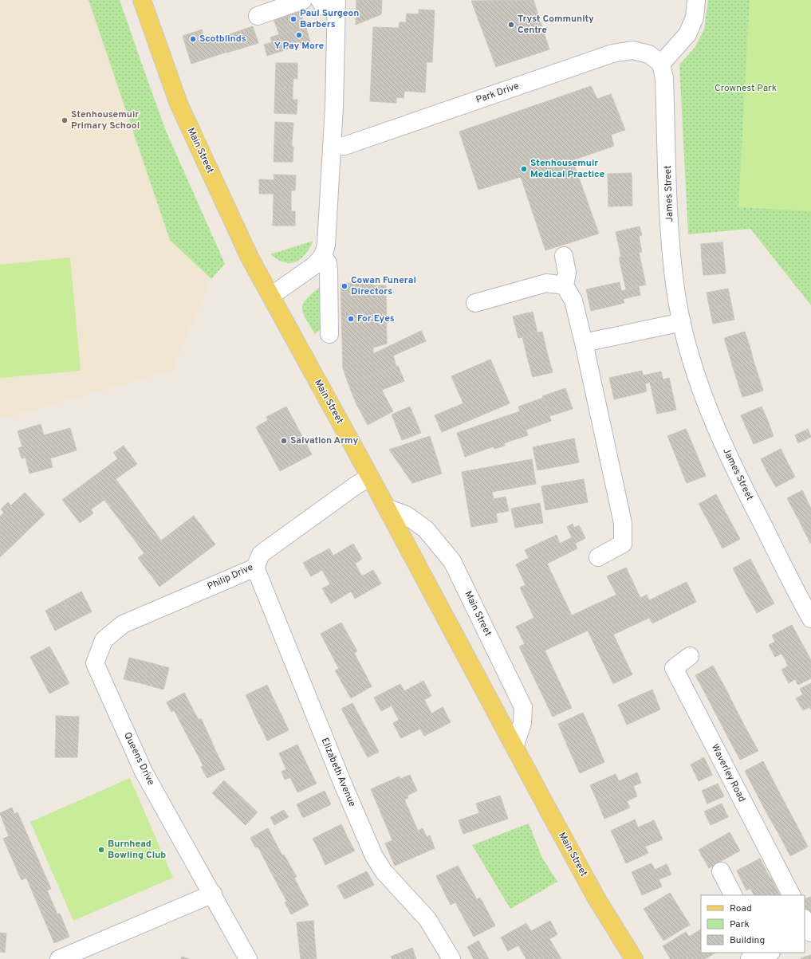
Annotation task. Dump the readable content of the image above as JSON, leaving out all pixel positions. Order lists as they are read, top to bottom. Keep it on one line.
{"streets":{"main road":["Main Street"],"street":["Park Drive","James Street","Philip Drive","Queens Drive","Elizabeth Avenue","Waverley Road"]},"crossings":[["Park Drive","James Street"],["Main Street","Philip Drive"],["Philip Drive","Queens Drive"],["Philip Drive","Elizabeth Avenue"]],"parks":["Crownest Park"],"places":["Paul Surgeon Barbers","Tryst Community Centre","Y Pay More","Scotblinds","Stenhousemuir Primary School","Stenhousemuir Medical Practice","Cowan Funeral Directors","For Eyes","Salvation Army","Burnhead Bowling Club"],"legend":["Road","Park","Building"]}
